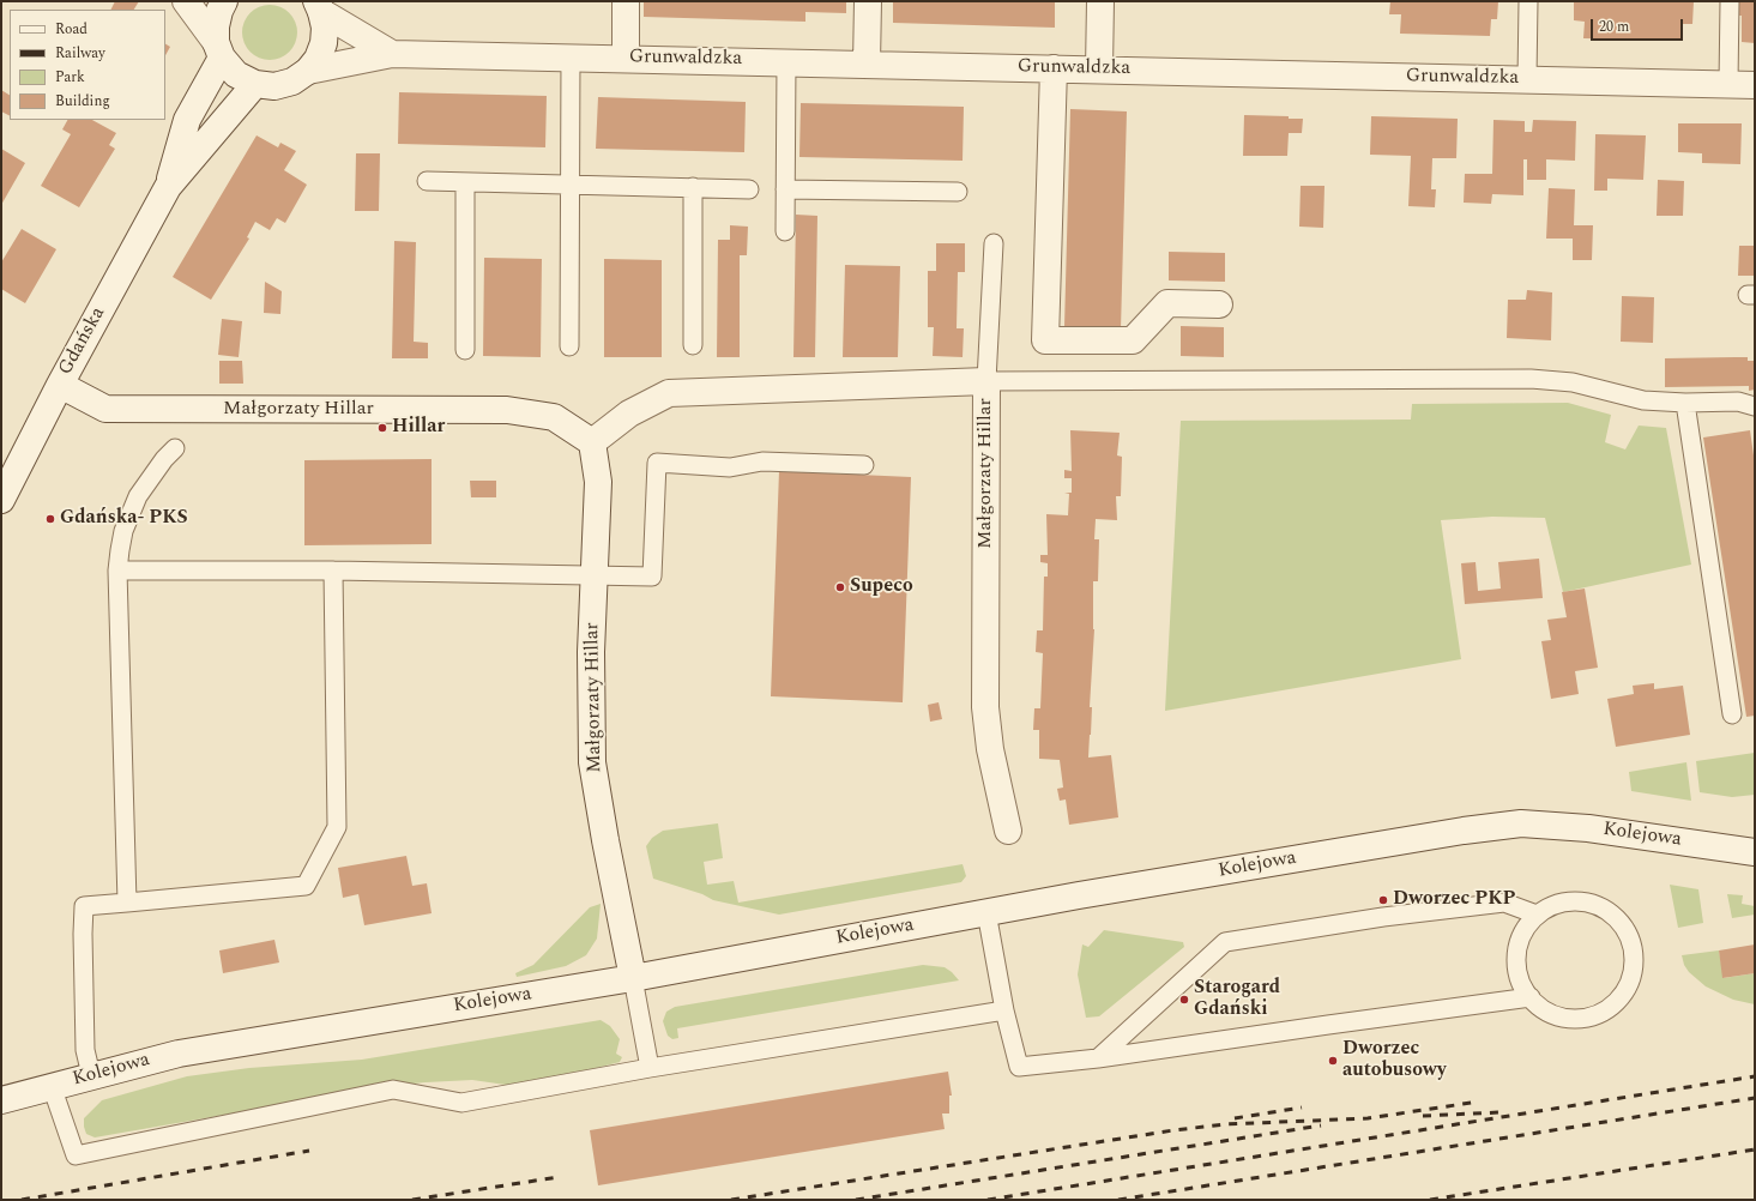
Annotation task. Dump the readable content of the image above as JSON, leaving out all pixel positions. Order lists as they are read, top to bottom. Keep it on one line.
{"streets":{"street":["Grunwaldzka","Gdańska","Małgorzaty Hillar","Kolejowa"]},"crossings":[["Gdańska","Małgorzaty Hillar"],["Małgorzaty Hillar","Kolejowa"]],"places":["Hillar","Gdańska- PKS","Supeco","Dworzec PKP","Starogard Gdański","Dworzec autobusowy"],"legend":["Road","Railway","Park","Building"],"scale_bar":"20 m"}
